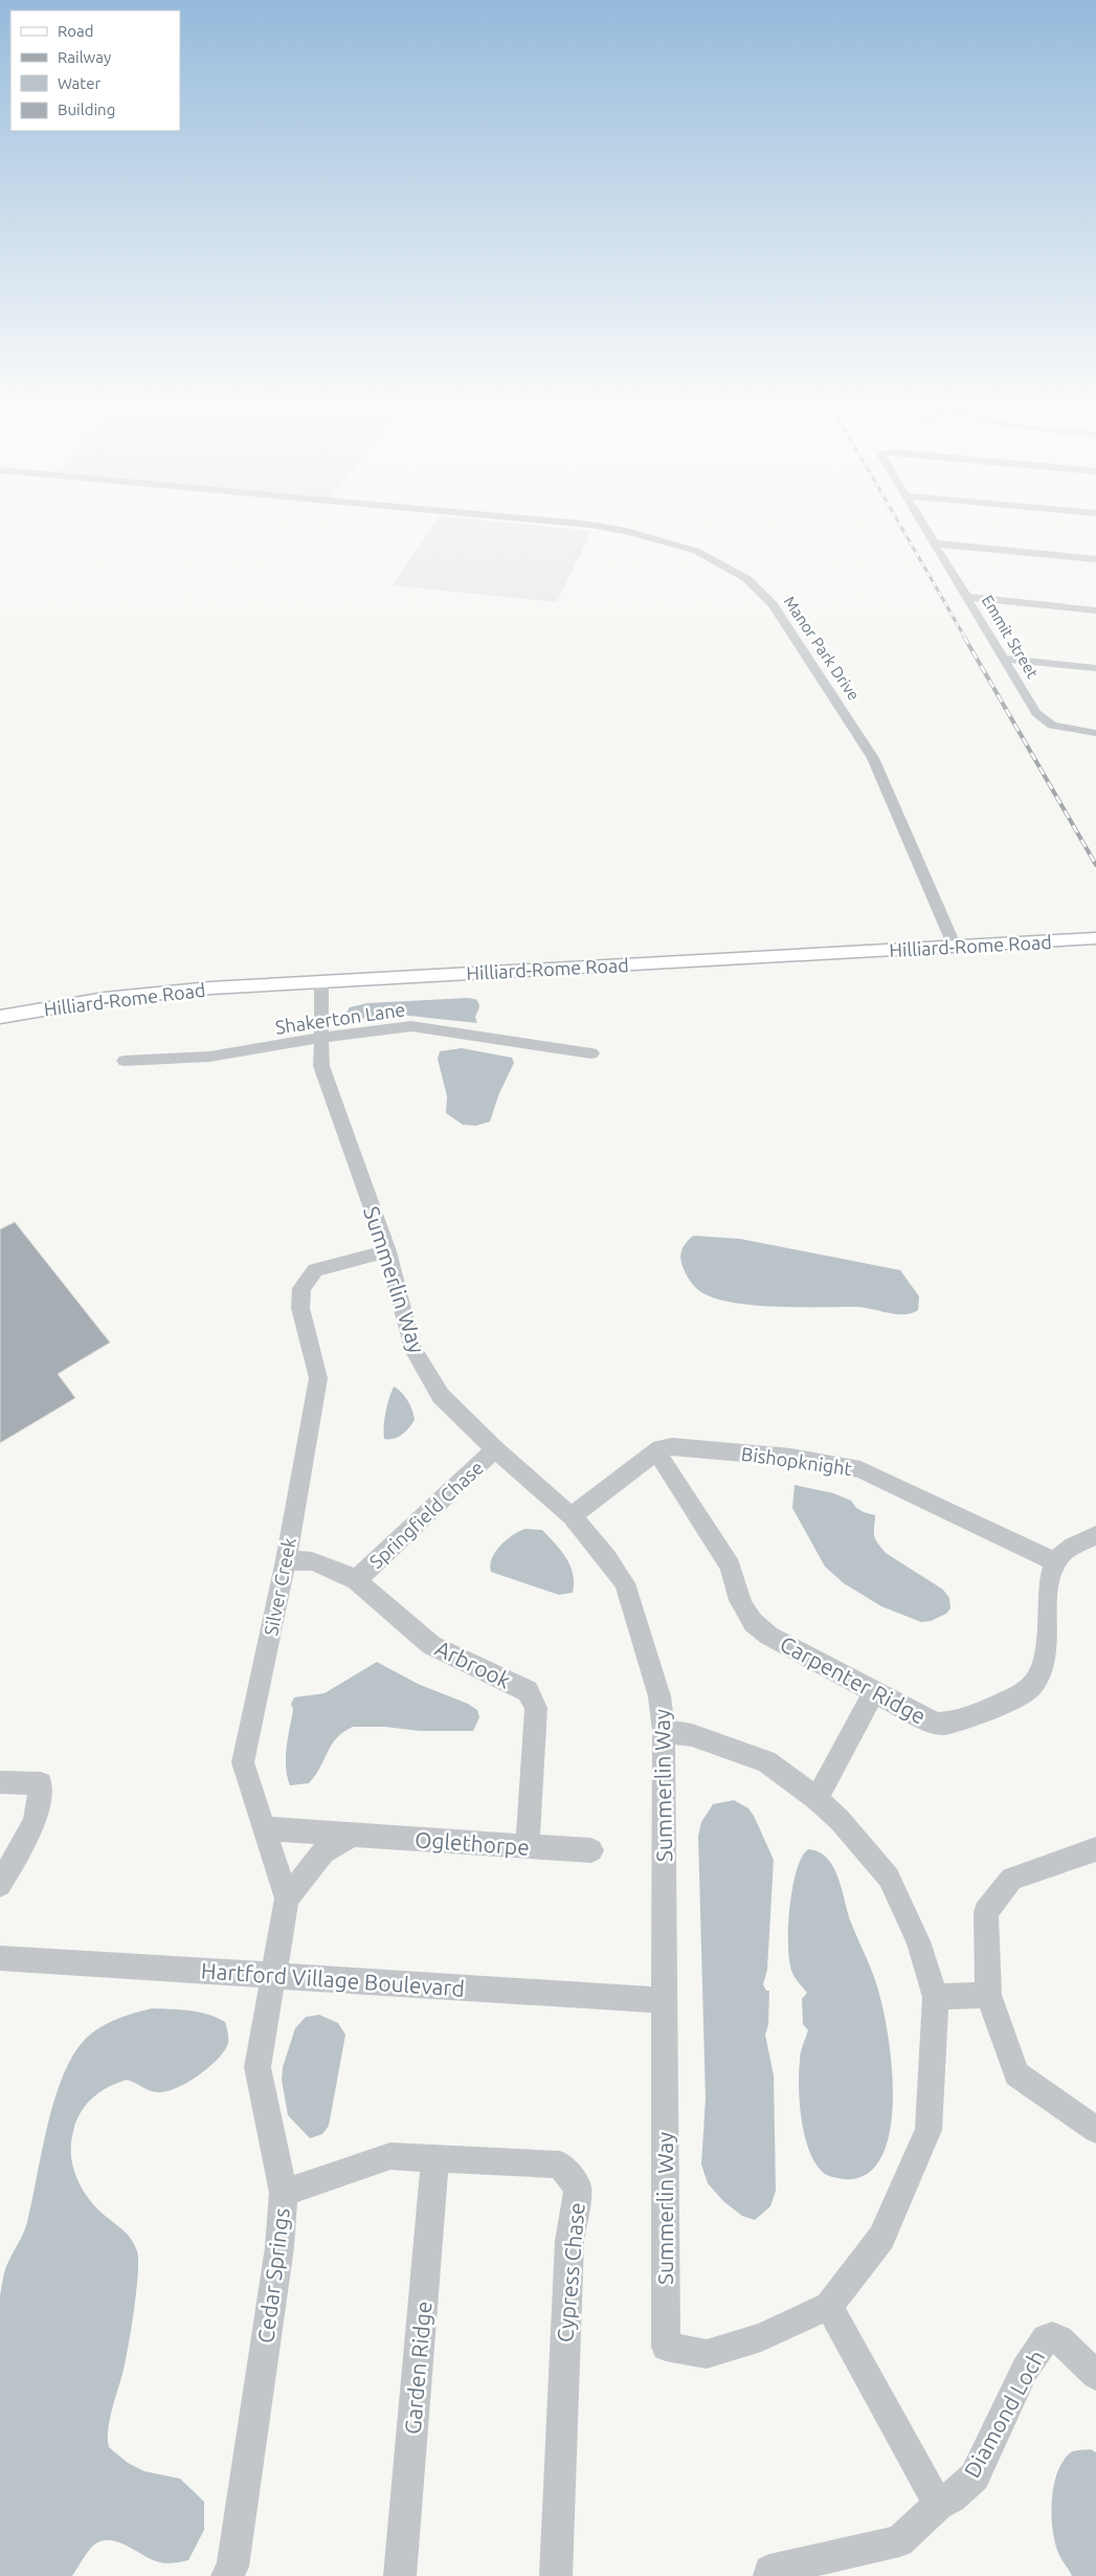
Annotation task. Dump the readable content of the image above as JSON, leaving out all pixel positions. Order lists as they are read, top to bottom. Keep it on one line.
{"streets":{"main road":["Hilliard-Rome Road"],"street":["Emmit Street","Manor Park Drive","Shakerton Lane","Summerlin Way","Bishopknight","Springfield Chase","Silver Creek","Arbrook","Carpenter Ridge","Oglethorpe","Hartford Village Boulevard","Cypress Chase","Cedar Springs","Garden Ridge","Diamond Loch"]},"crossings":[["Manor Park Drive","Hilliard-Rome Road"],["Hilliard-Rome Road","Summerlin Way"],["Shakerton Lane","Summerlin Way"],["Summerlin Way","Bishopknight"],["Summerlin Way","Springfield Chase"],["Summerlin Way","Silver Creek"],["Summerlin Way","Hartford Village Boulevard"],["Bishopknight","Carpenter Ridge"],["Springfield Chase","Arbrook"],["Silver Creek","Arbrook"],["Silver Creek","Oglethorpe"],["Silver Creek","Hartford Village Boulevard"],["Silver Creek","Cedar Springs"],["Arbrook","Oglethorpe"],["Hartford Village Boulevard","Cedar Springs"],["Cypress Chase","Cedar Springs"],["Cypress Chase","Garden Ridge"]],"legend":["Road","Railway","Water","Building"]}
